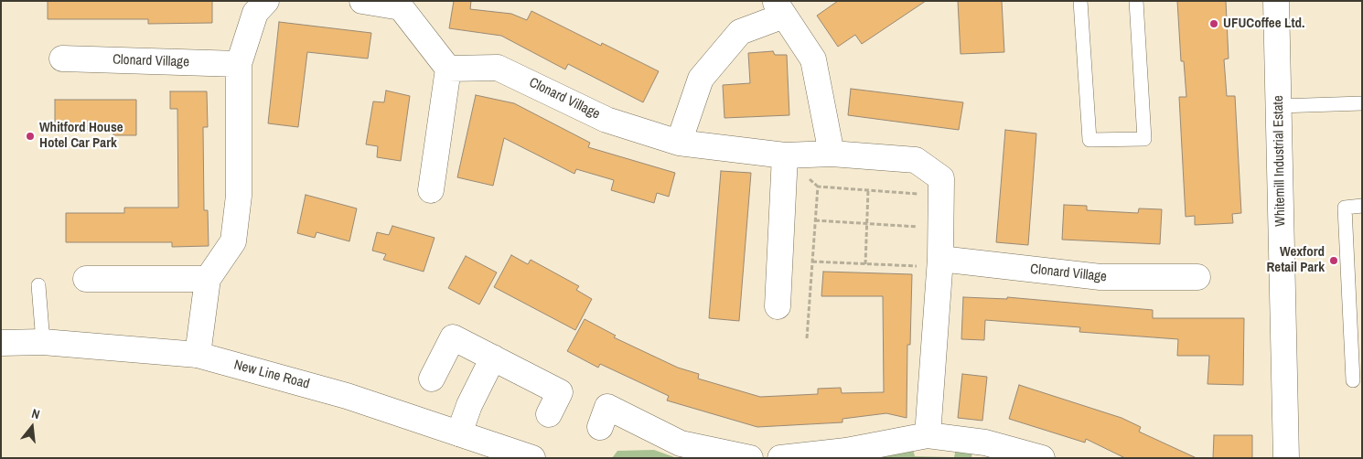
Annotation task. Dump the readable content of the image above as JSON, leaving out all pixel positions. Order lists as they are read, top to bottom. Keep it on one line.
{"streets":{"street":["Clonard Village","Whitemill Industrial Estate","New Line Road"]},"places":["UFUCoffee Ltd.","Whitford House Hotel Car Park","Wexford Retail Park"],"north":"top"}
